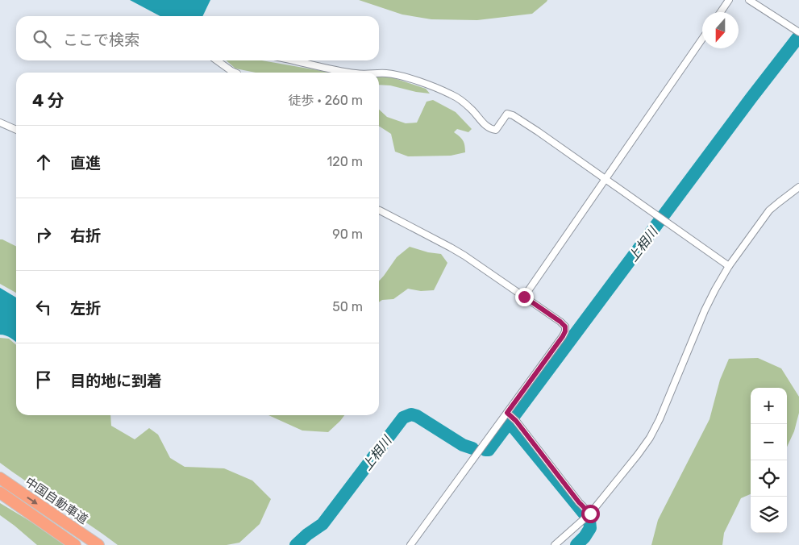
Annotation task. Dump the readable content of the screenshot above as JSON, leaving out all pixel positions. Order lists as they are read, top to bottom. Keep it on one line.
{"streets":{"highway":["中国自動車道"]},"water":["上相川"],"north":"bottom","page":{"search":"ここで検索","heading":["4 分","徒歩 · 260 m"],"list":[["直進","120 m"],["右折","90 m"],["左折","50 m"],"目的地に到着"],"map_buttons":["+","−"]}}
